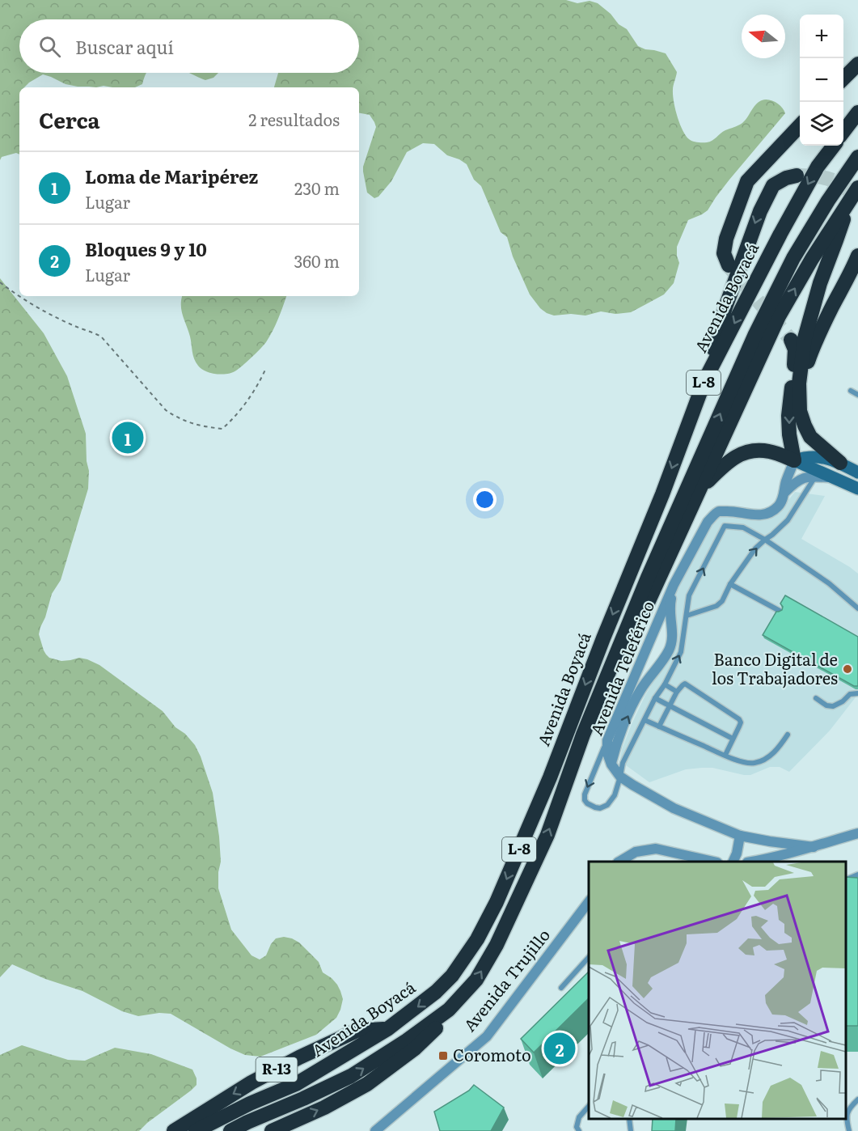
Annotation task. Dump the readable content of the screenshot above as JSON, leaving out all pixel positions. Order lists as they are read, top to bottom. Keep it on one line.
{"streets":{"highway":["Avenida Boyacá","L-8","R-13"],"street":["Avenida Teleférico","Avenida Trujillo"]},"crossings":[["Avenida Boyacá","R-13"]],"places":{"other":["Banco Digital de los Trabajadores"],"transit":["Coromoto"]},"north":"left","page":{"map_buttons":["+","−"],"search":"Buscar aquí","heading":["Cerca","2 resultados"],"list":[{"mark":"1","name":"Loma de Maripérez","note":"Lugar","value":"230 m"},{"mark":"2","name":"Bloques 9 y 10","note":"Lugar","value":"360 m"}],"pins":["1","2"]}}
